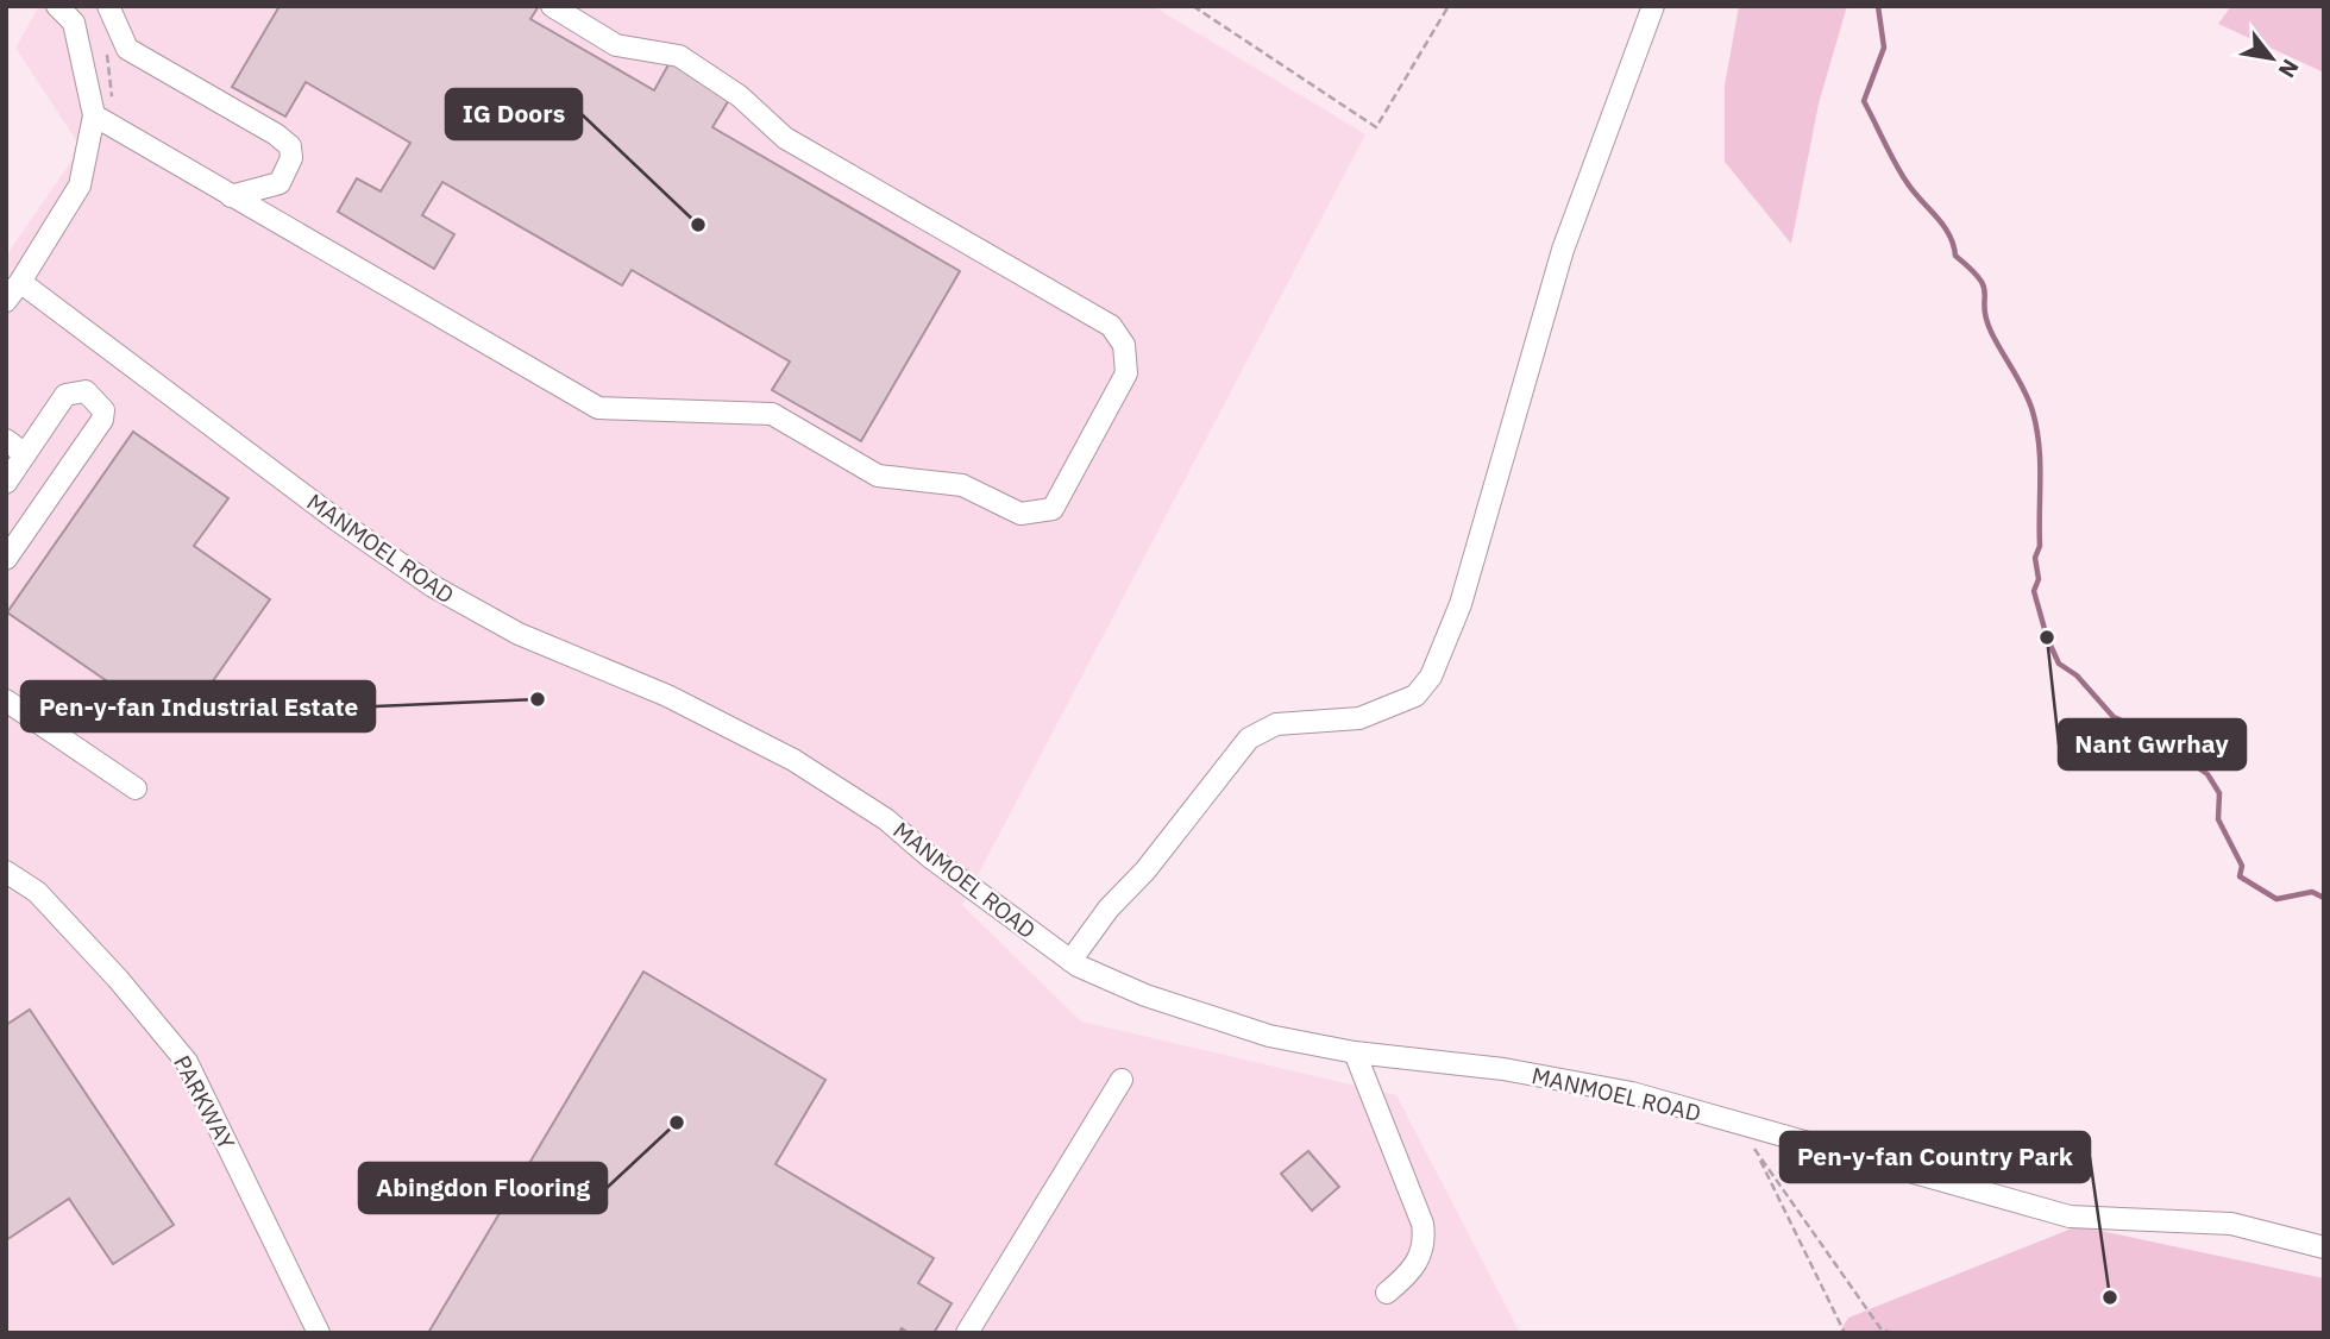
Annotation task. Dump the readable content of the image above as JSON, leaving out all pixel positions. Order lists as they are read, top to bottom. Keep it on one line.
{"streets":{"street":["MANMOEL ROAD","PARKWAY"]},"places":["IG Doors","Nant Gwrhay","Pen-y-fan Industrial Estate","Abingdon Flooring","Pen-y-fan Country Park"],"north":"bottom right"}
